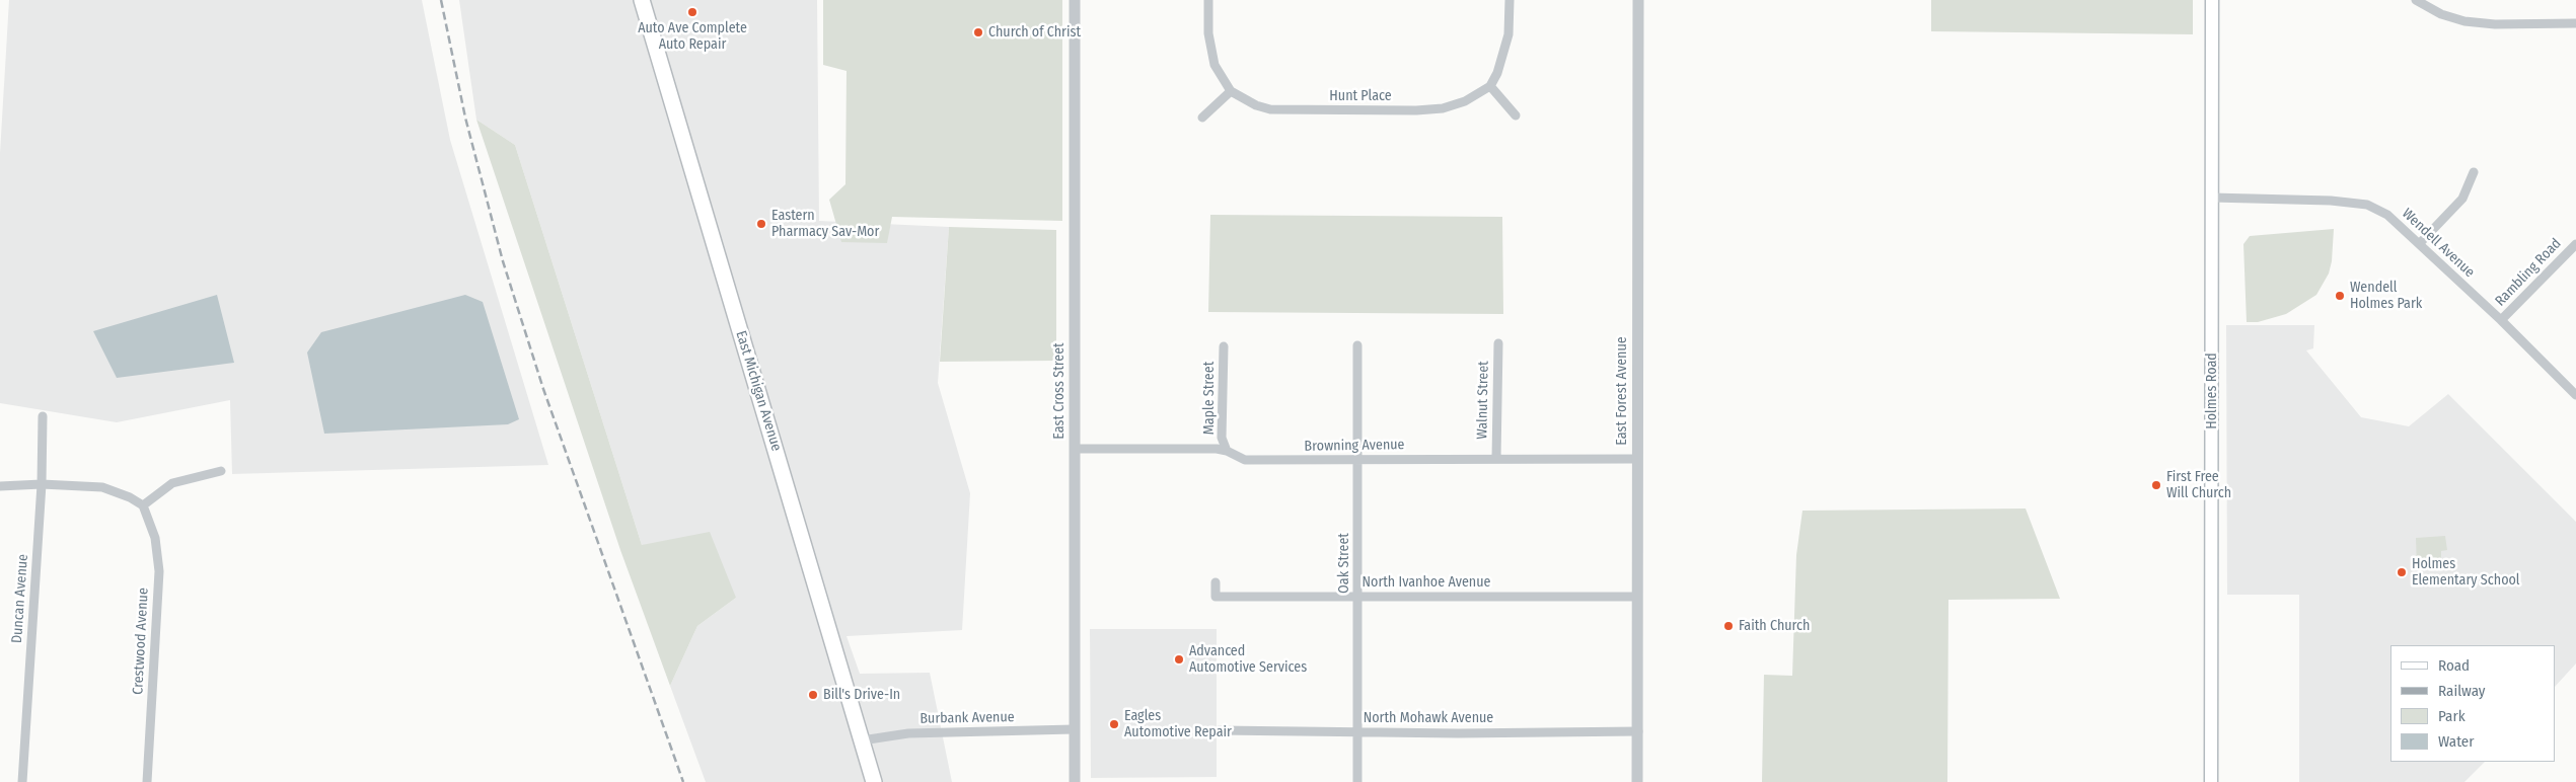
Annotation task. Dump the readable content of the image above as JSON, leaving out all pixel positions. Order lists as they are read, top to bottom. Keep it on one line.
{"streets":{"main road":["East Michigan Avenue","Holmes Road"],"street":["Hunt Place","Wendell Avenue","Rambling Road","East Cross Street","East Forest Avenue","Maple Street","Walnut Street","Browning Avenue","Oak Street","North Ivanhoe Avenue","Duncan Avenue","Crestwood Avenue","Burbank Avenue","North Mohawk Avenue"]},"crossings":[["Wendell Avenue","Rambling Road"],["Wendell Avenue","Holmes Road"],["East Michigan Avenue","Burbank Avenue"],["East Cross Street","Browning Avenue"],["East Cross Street","Burbank Avenue"],["East Forest Avenue","Browning Avenue"],["East Forest Avenue","North Ivanhoe Avenue"],["East Forest Avenue","North Mohawk Avenue"],["Maple Street","Browning Avenue"],["Walnut Street","Browning Avenue"],["Browning Avenue","Oak Street"],["Oak Street","North Ivanhoe Avenue"],["Oak Street","North Mohawk Avenue"]],"places":["Auto Ave Complete Auto Repair","Church of Christ","Eastern Pharmacy Sav-Mor","Wendell Holmes Park","First Free Will Church","Holmes Elementary School","Faith Church","Advanced Automotive Services","Bill's Drive-In","Eagles Automotive Repair"],"legend":["Road","Railway","Park","Water"]}
